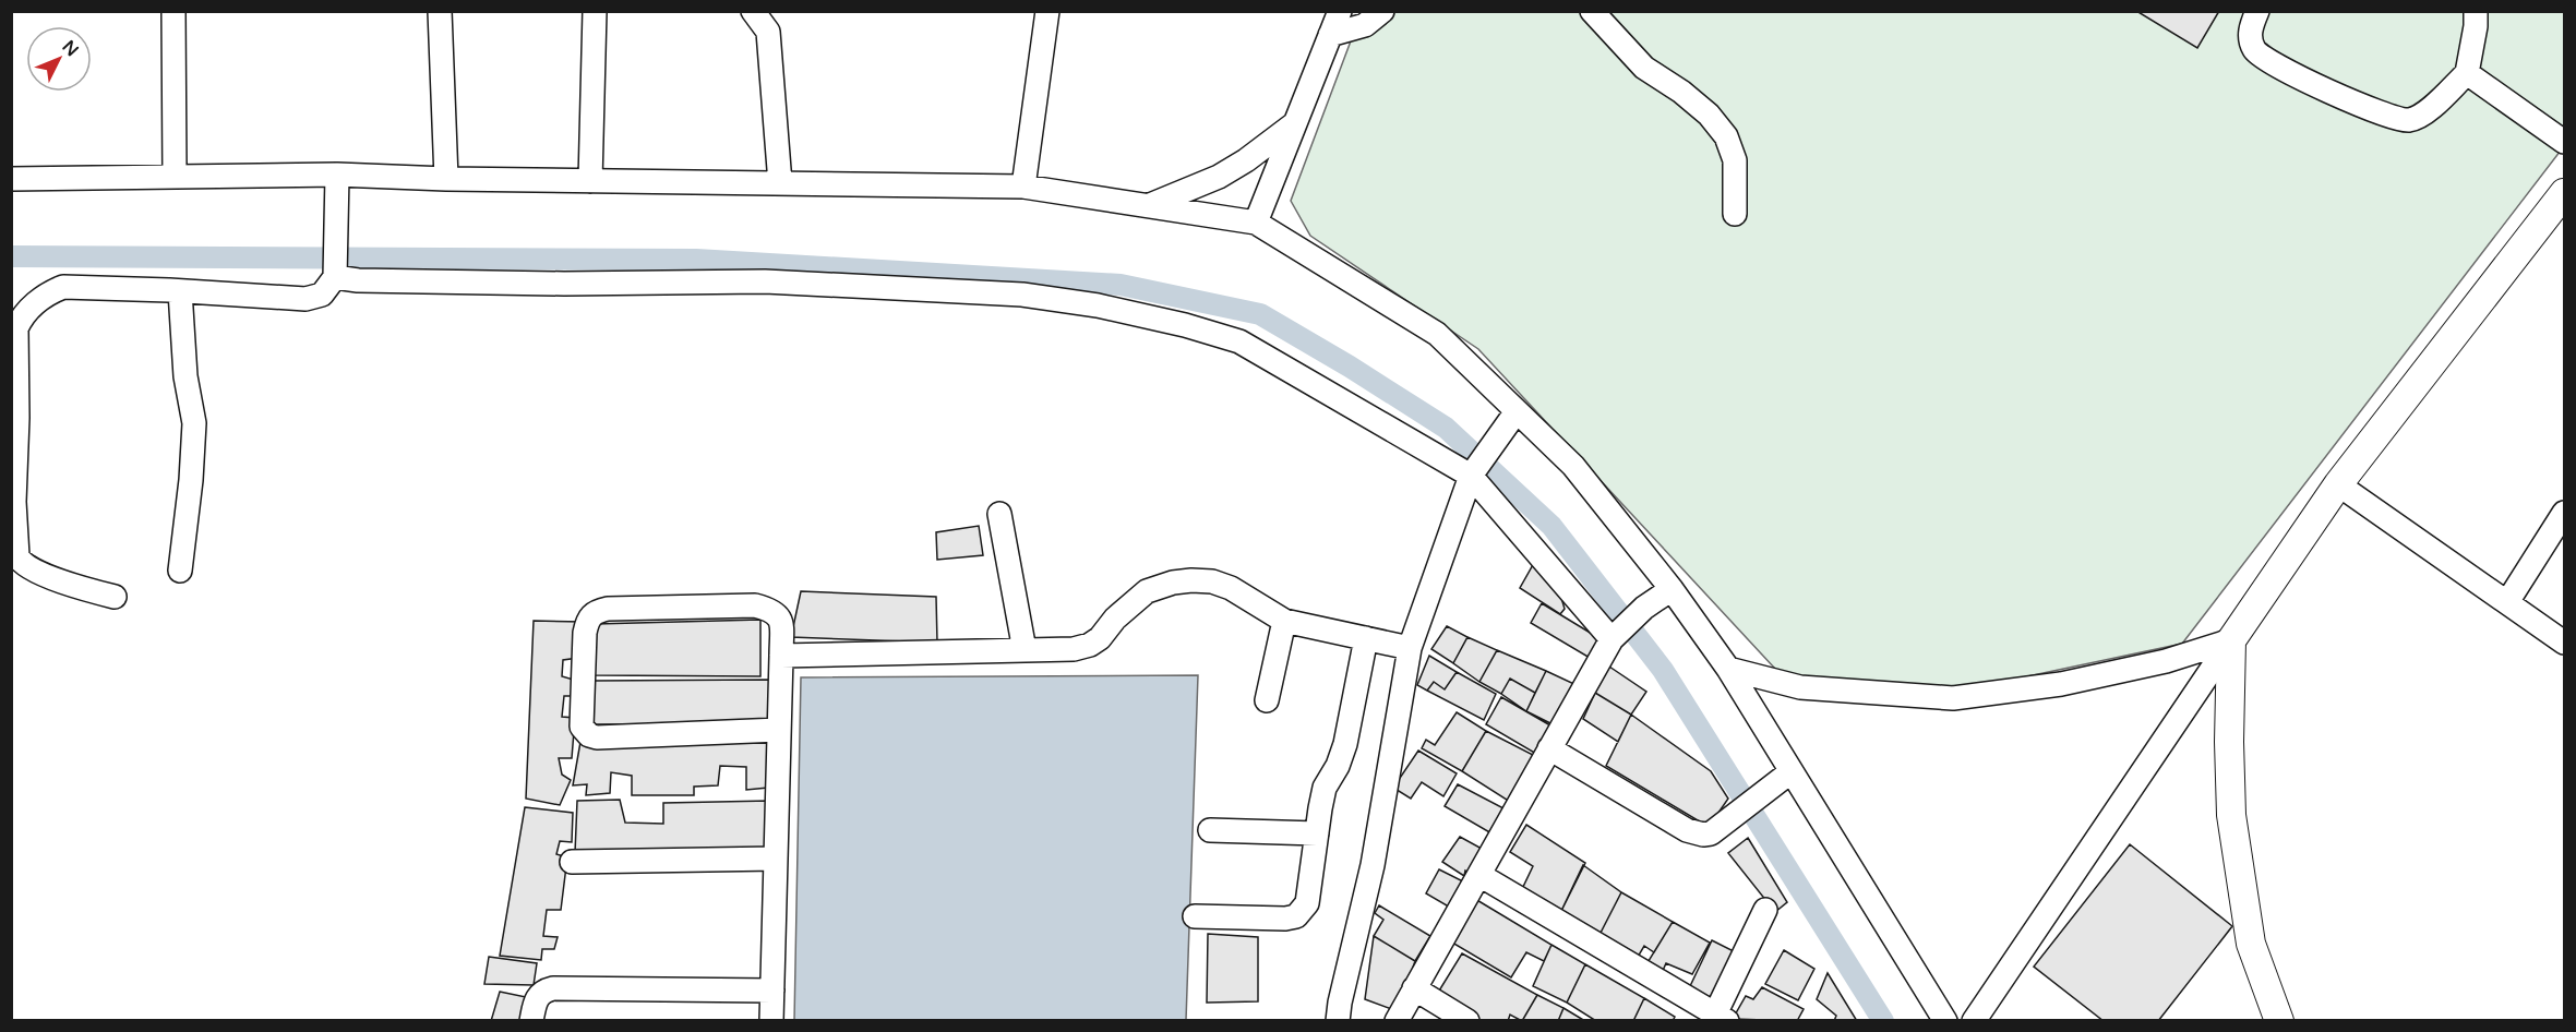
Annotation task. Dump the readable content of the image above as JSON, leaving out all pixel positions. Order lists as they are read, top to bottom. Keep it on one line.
{"north":"top right"}
